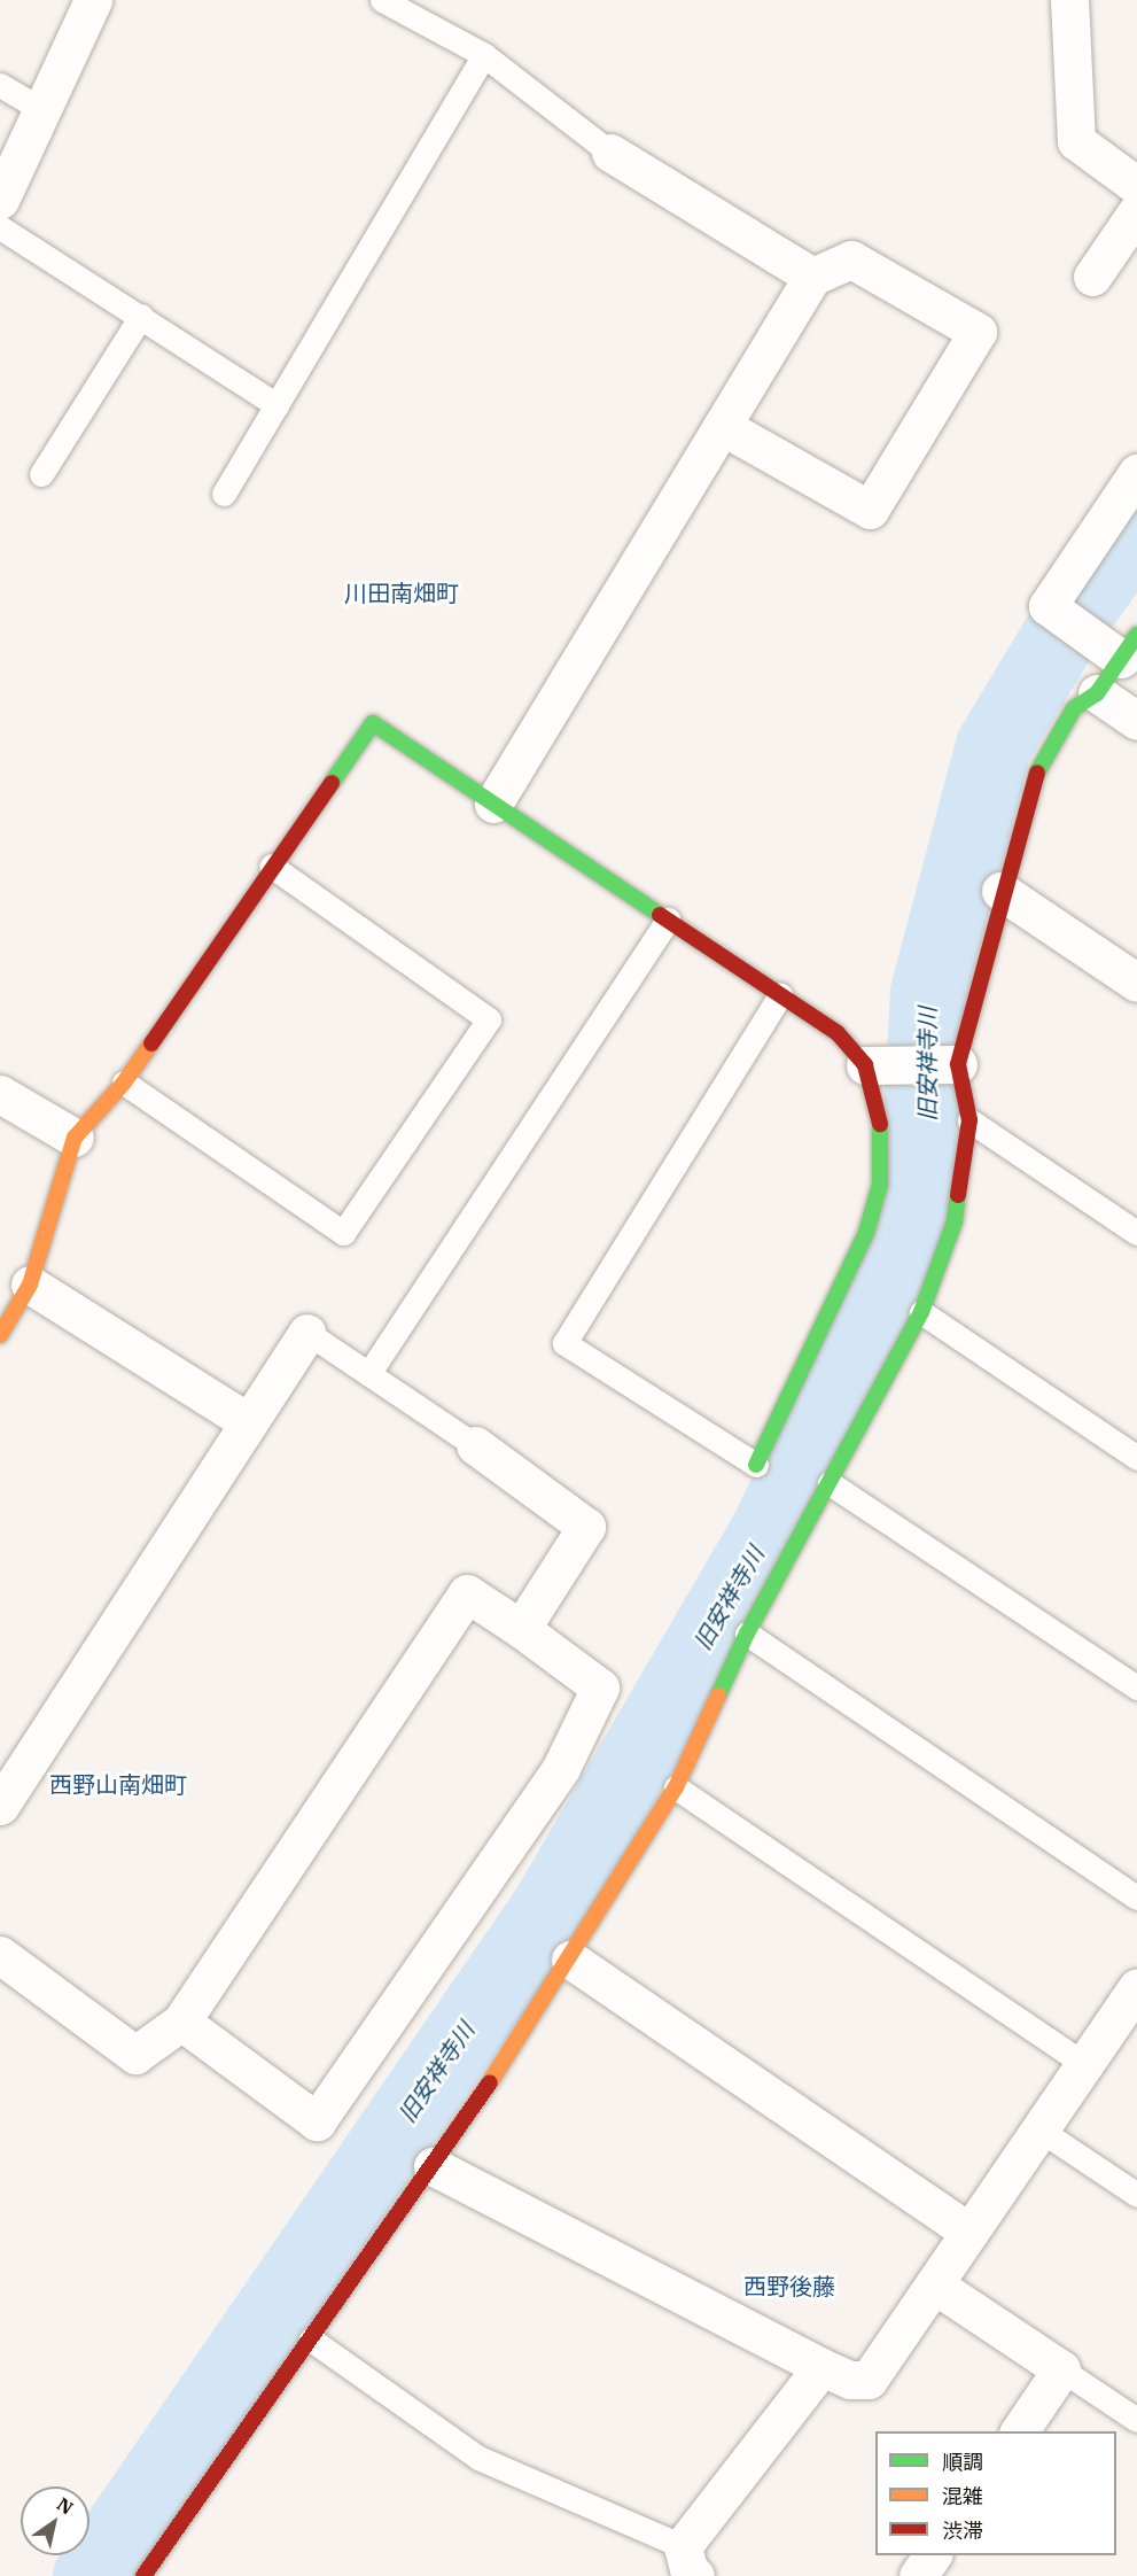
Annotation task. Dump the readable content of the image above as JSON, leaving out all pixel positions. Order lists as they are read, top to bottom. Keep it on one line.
{"districts":["川田南畑町","西野山南畑町","西野後藤"],"water":["旧安祥寺川"],"legend":["順調","混雑","渋滞"],"north":"top right"}
